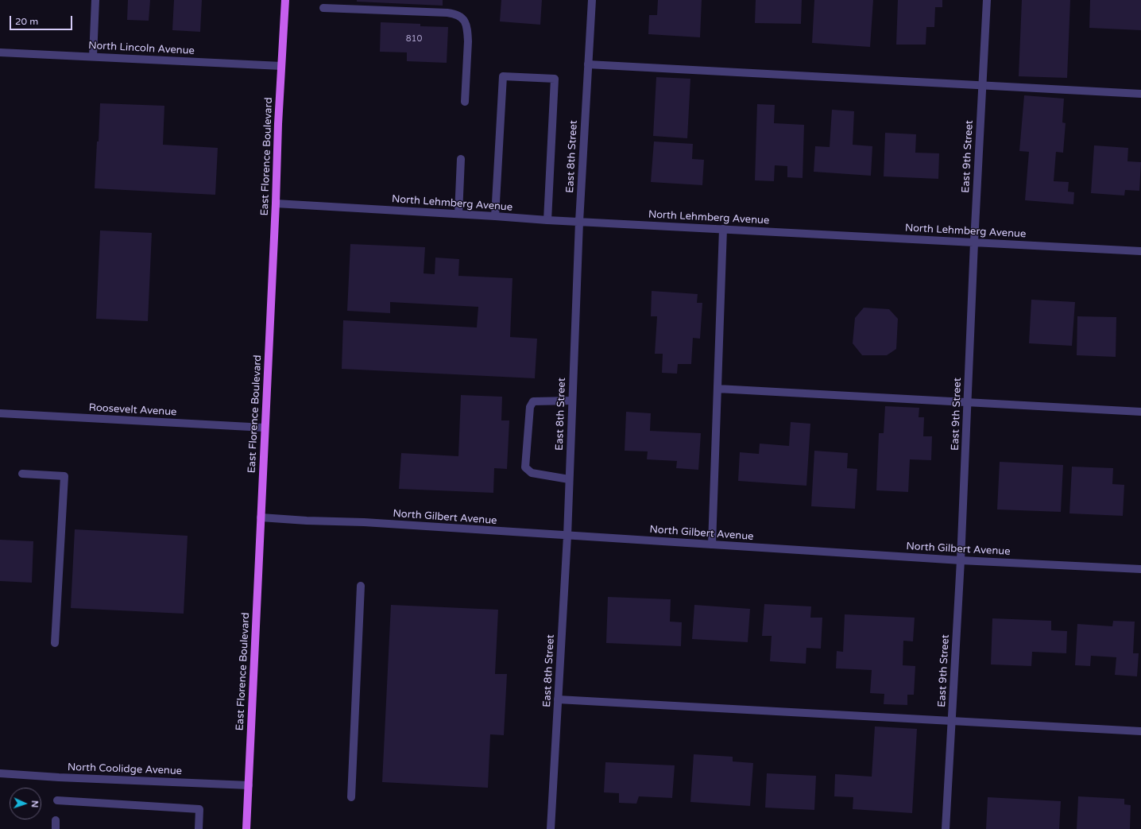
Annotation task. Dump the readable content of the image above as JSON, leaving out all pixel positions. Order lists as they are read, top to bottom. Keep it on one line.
{"streets":{"main road":["East Florence Boulevard"],"street":["North Lincoln Avenue","East 8th Street","East 9th Street","North Lehmberg Avenue","Roosevelt Avenue","North Gilbert Avenue","North Coolidge Avenue"]},"crossings":[["North Lincoln Avenue","East Florence Boulevard"],["East Florence Boulevard","North Lehmberg Avenue"],["East Florence Boulevard","Roosevelt Avenue"],["East Florence Boulevard","North Gilbert Avenue"],["East Florence Boulevard","North Coolidge Avenue"],["East 8th Street","North Lehmberg Avenue"],["East 8th Street","North Gilbert Avenue"],["East 9th Street","North Lehmberg Avenue"],["East 9th Street","North Gilbert Avenue"]],"house_numbers":["810"],"scale_bar":"20 m","north":"right"}
